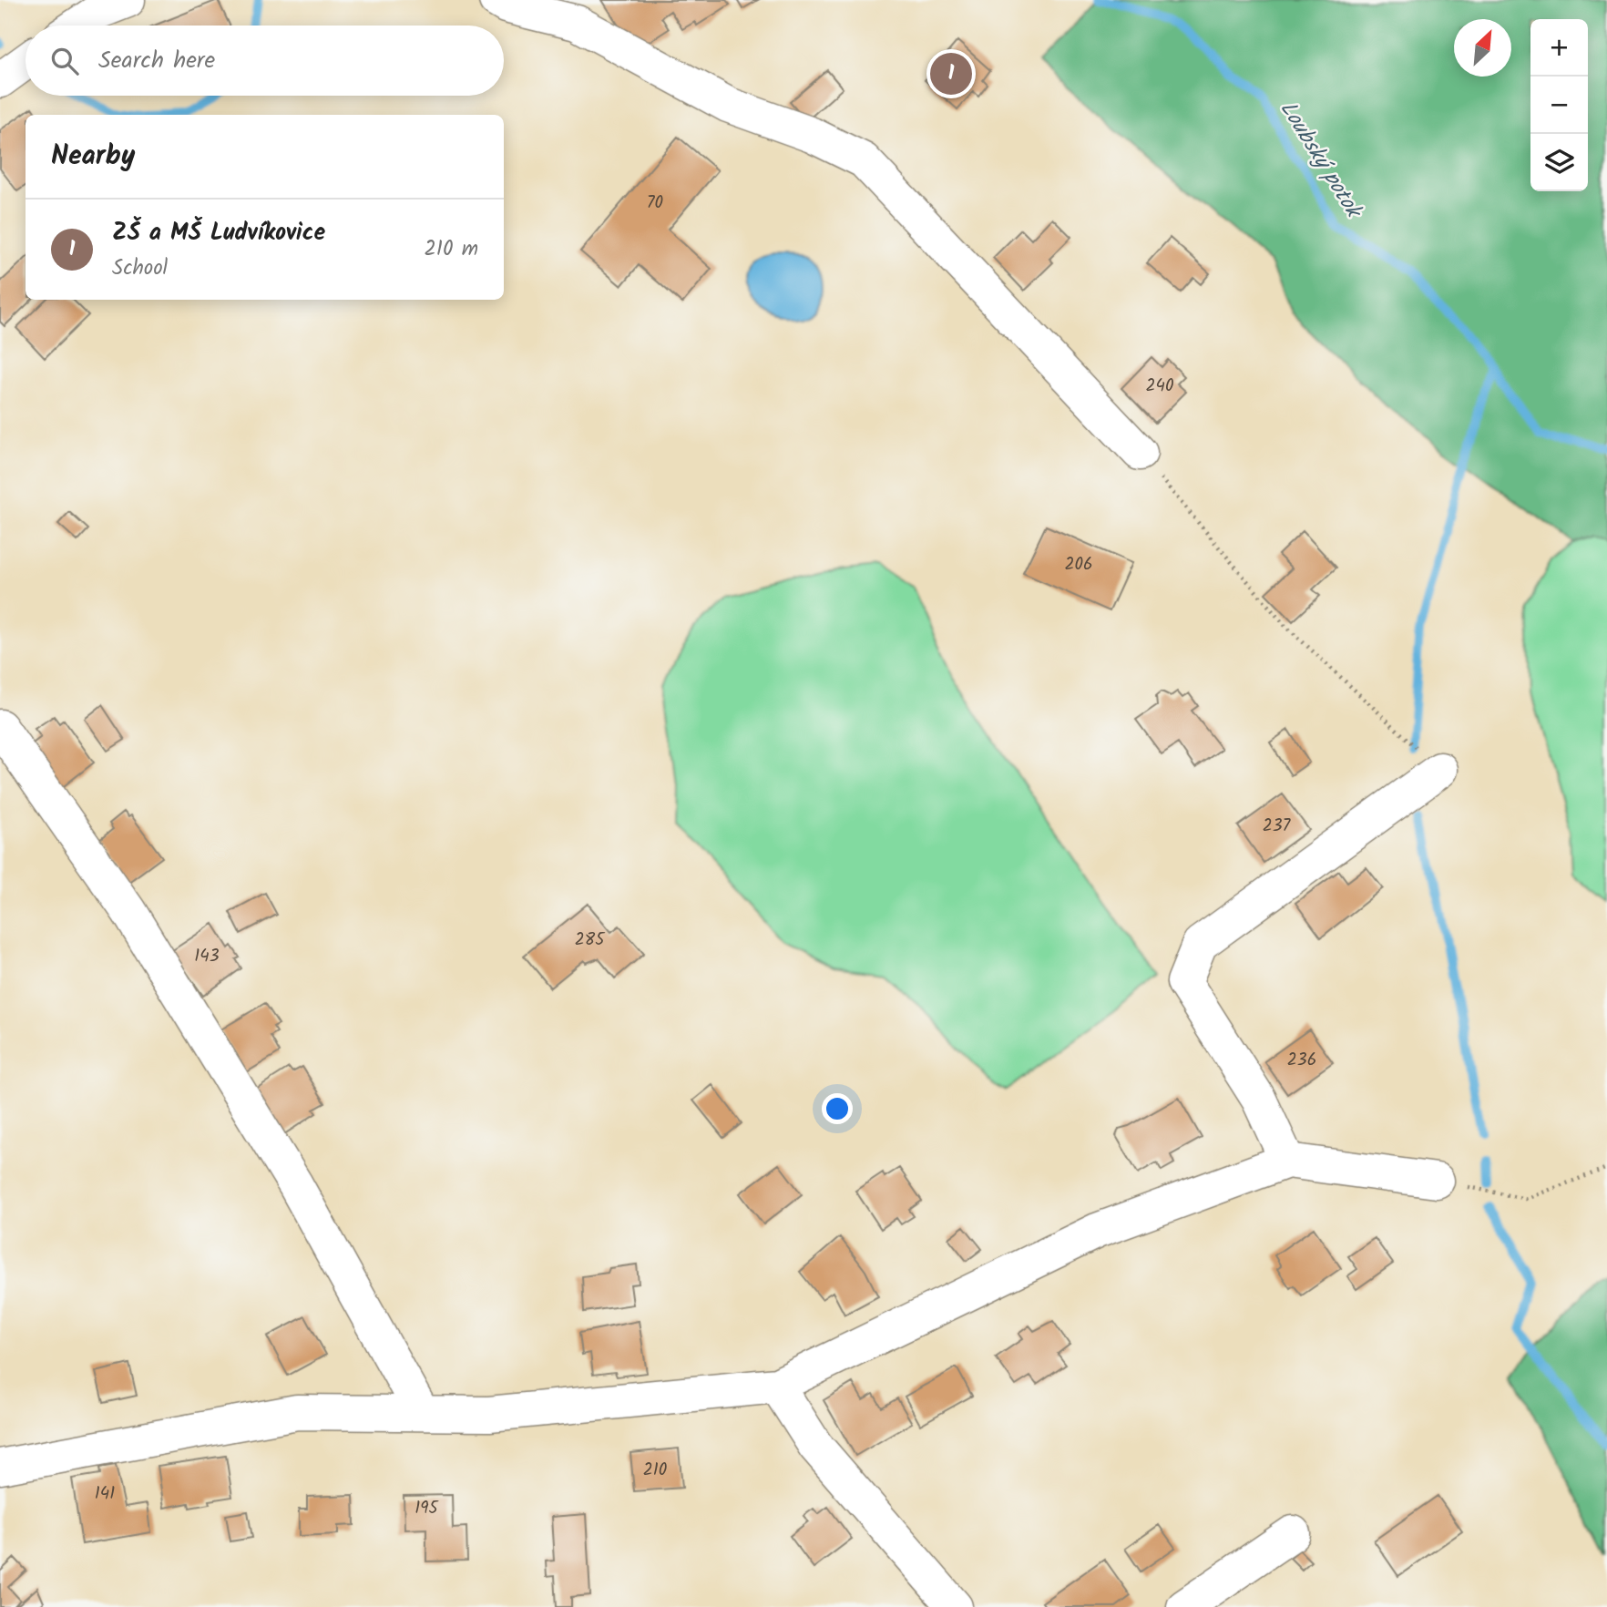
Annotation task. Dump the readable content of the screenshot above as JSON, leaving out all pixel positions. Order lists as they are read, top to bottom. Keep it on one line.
{"water":["Loubský potok"],"house_numbers":["70","240","206","237","285","143","236","210","141","195"],"north":"top right","page":{"map_buttons":["+","−"],"search":"Search here","pins":"1","heading":"Nearby","list":[{"mark":"1","name":"ZŠ a MŠ Ludvíkovice","note":"School","value":"210 m"}]}}
